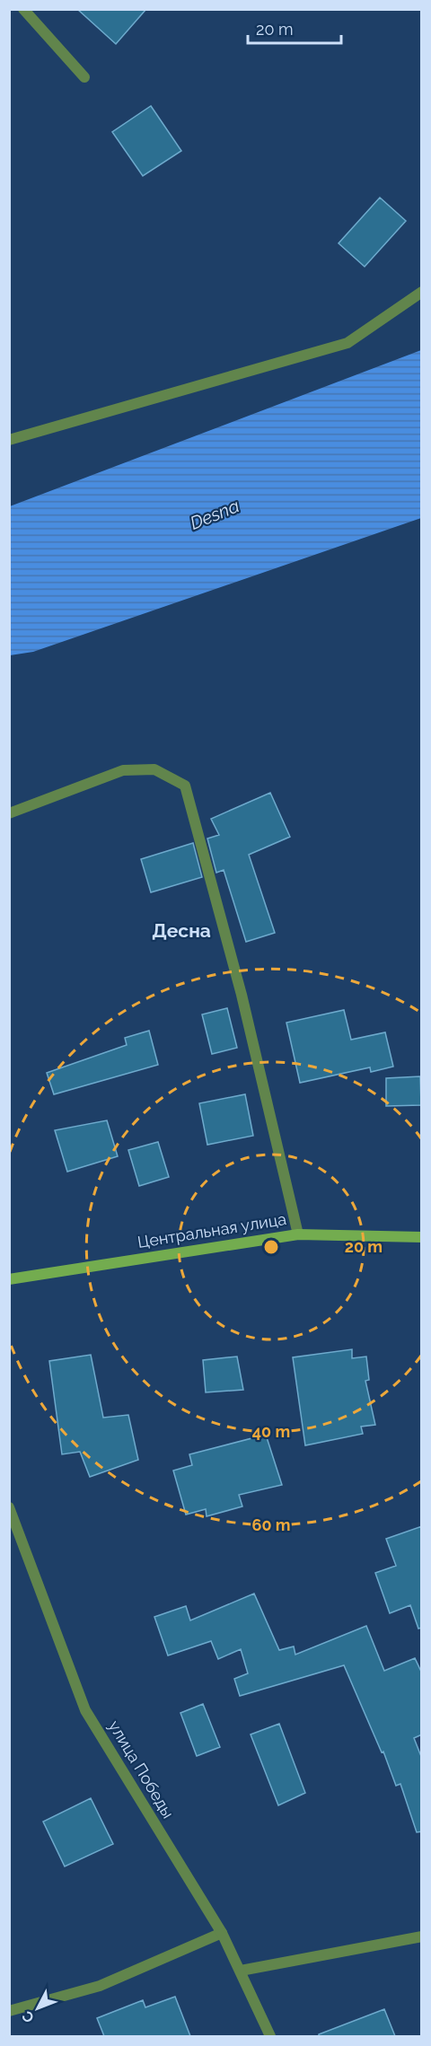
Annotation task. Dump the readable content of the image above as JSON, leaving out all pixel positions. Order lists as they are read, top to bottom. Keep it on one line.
{"streets":{"street":["Центральная улица","улица Победы"]},"districts":["Десна"],"water":["Desna"],"scale_bar":"20 m","north":"bottom left","rings":["20 m","40 m","60 m"]}
